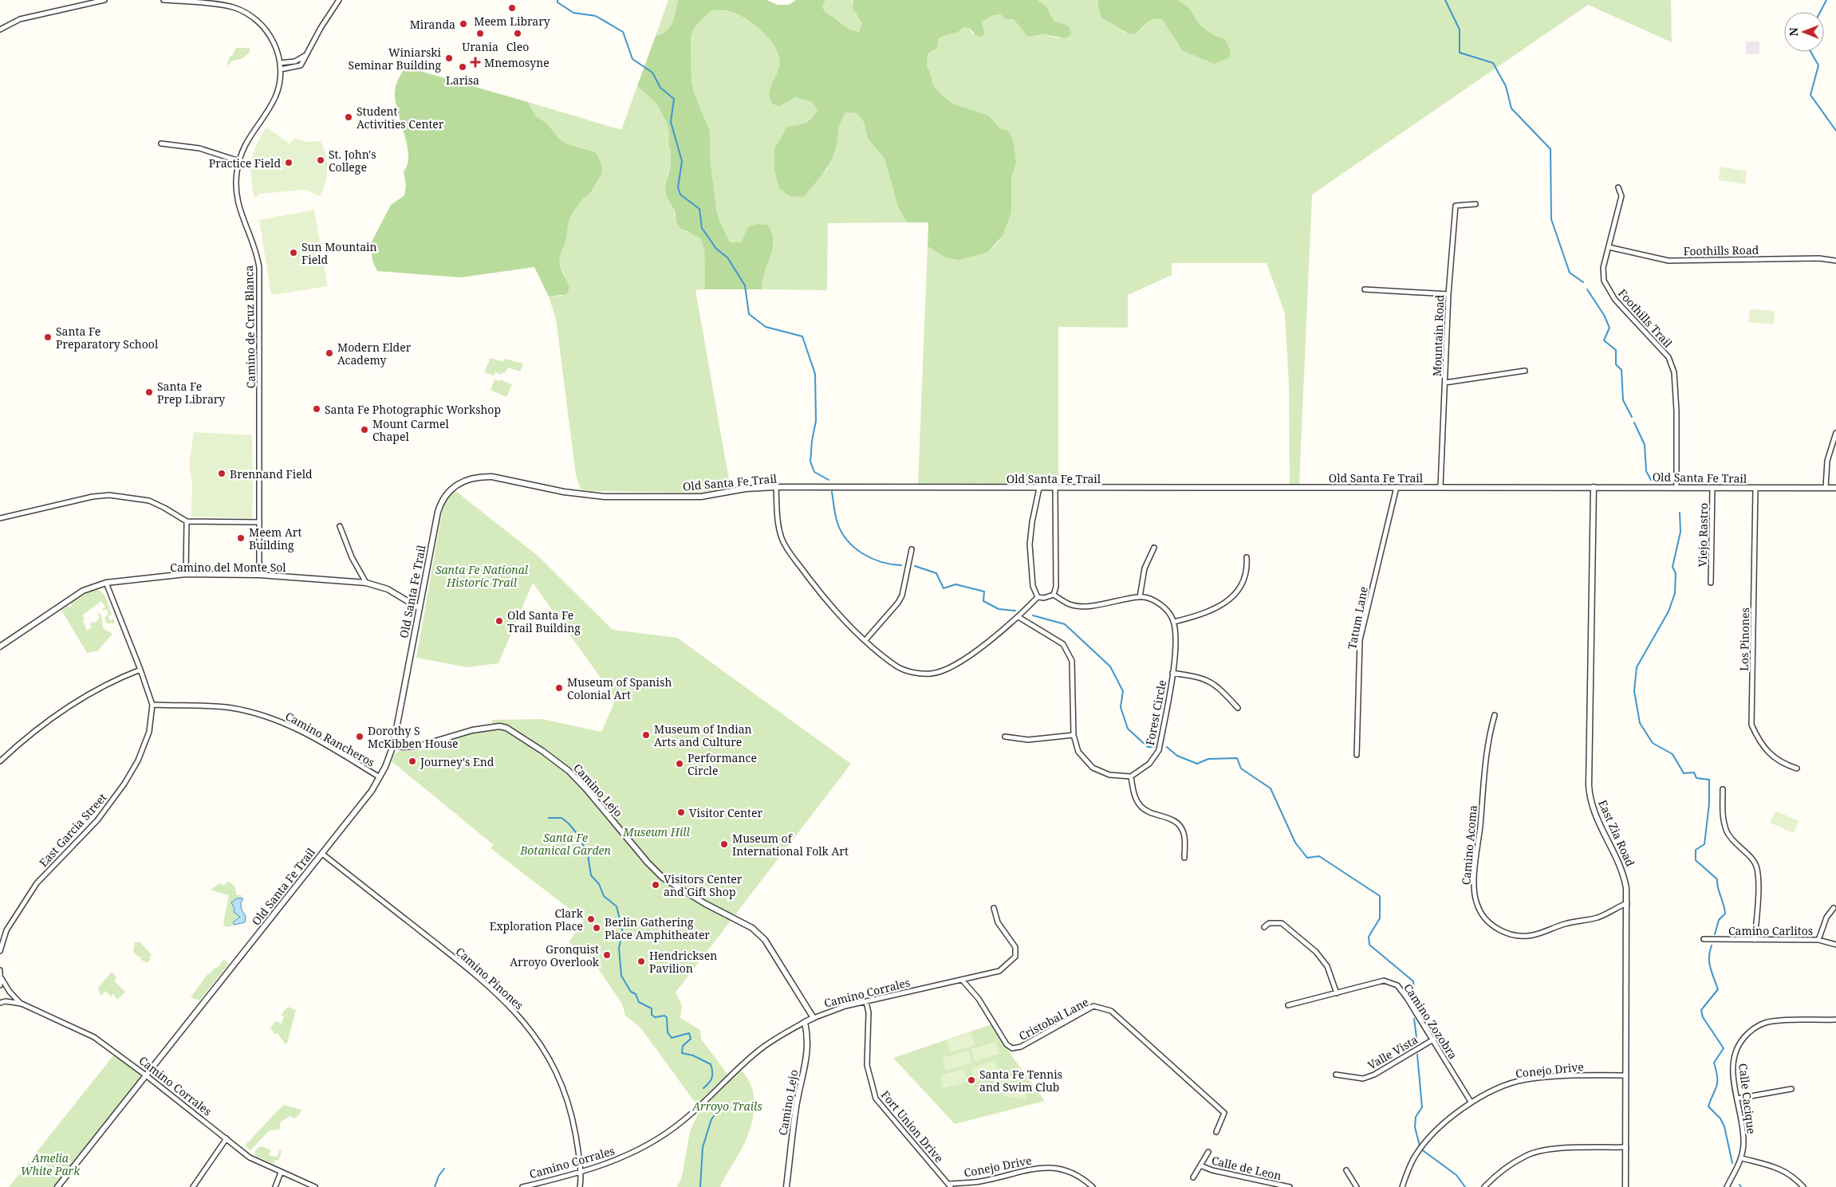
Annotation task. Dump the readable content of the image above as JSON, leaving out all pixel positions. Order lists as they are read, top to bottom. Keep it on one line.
{"streets":{"street":["Foothills Road","Foothills Trail","Camino de Cruz Blanca","Mountain Road","Old Santa Fe Trail","Viejo Rastro","Camino del Monte Sol","Tatum Lane","Los Pinones","Forest Circle","Camino Rancheros","Camino Lejo","East Garcia Street","East Zia Road","Camino Acoma","Camino Carlitos","Camino Pinones","Camino Corrales","Cristobal Lane","Camino Zozobra","Valle Vista","Conejo Drive","Calle Cacique","Fort Union Drive","Calle de Leon"]},"crossings":[["Foothills Road","Foothills Trail"],["Foothills Trail","Old Santa Fe Trail"],["Camino de Cruz Blanca","Camino del Monte Sol"],["Mountain Road","Old Santa Fe Trail"],["Old Santa Fe Trail","Viejo Rastro"],["Old Santa Fe Trail","Camino del Monte Sol"],["Old Santa Fe Trail","Tatum Lane"],["Old Santa Fe Trail","Los Pinones"],["Old Santa Fe Trail","Camino Rancheros"],["Old Santa Fe Trail","Camino Lejo"],["Old Santa Fe Trail","East Zia Road"],["Old Santa Fe Trail","Camino Pinones"],["Old Santa Fe Trail","Camino Corrales"],["Camino del Monte Sol","East Garcia Street"],["Camino Rancheros","East Garcia Street"],["Camino Lejo","Camino Corrales"],["East Zia Road","Camino Acoma"],["East Zia Road","Conejo Drive"],["Camino Pinones","Camino Corrales"],["Camino Corrales","Cristobal Lane"],["Camino Corrales","Fort Union Drive"],["Camino Zozobra","Valle Vista"],["Camino Zozobra","Conejo Drive"],["Conejo Drive","Fort Union Drive"]],"parks":["Santa Fe National Historic Trail","Museum Hill","Santa Fe Botanical Garden","Arroyo Trails","Amelia White Park"],"places":{"other":["Meem Library","Miranda","Urania","Cleo","Winiarski Seminar Building","Larisa","Student Activities Center","St. John's College","Practice Field","Sun Mountain Field","Santa Fe Preparatory School","Modern Elder Academy","Santa Fe Prep Library","Santa Fe Photographic Workshop","Mount Carmel Chapel","Brennand Field","Meem Art Building","Old Santa Fe Trail Building","Museum of Spanish Colonial Art","Museum of Indian Arts and Culture","Dorothy S McKibben House","Journey's End","Performance Circle","Visitor Center","Museum of International Folk Art","Visitors Center and Gift Shop","Clark Exploration Place","Berlin Gathering Place Amphitheater","Gronquist Arroyo Overlook","Hendricksen Pavilion","Santa Fe Tennis and Swim Club"],"health":["Mnemosyne"]},"north":"left"}
